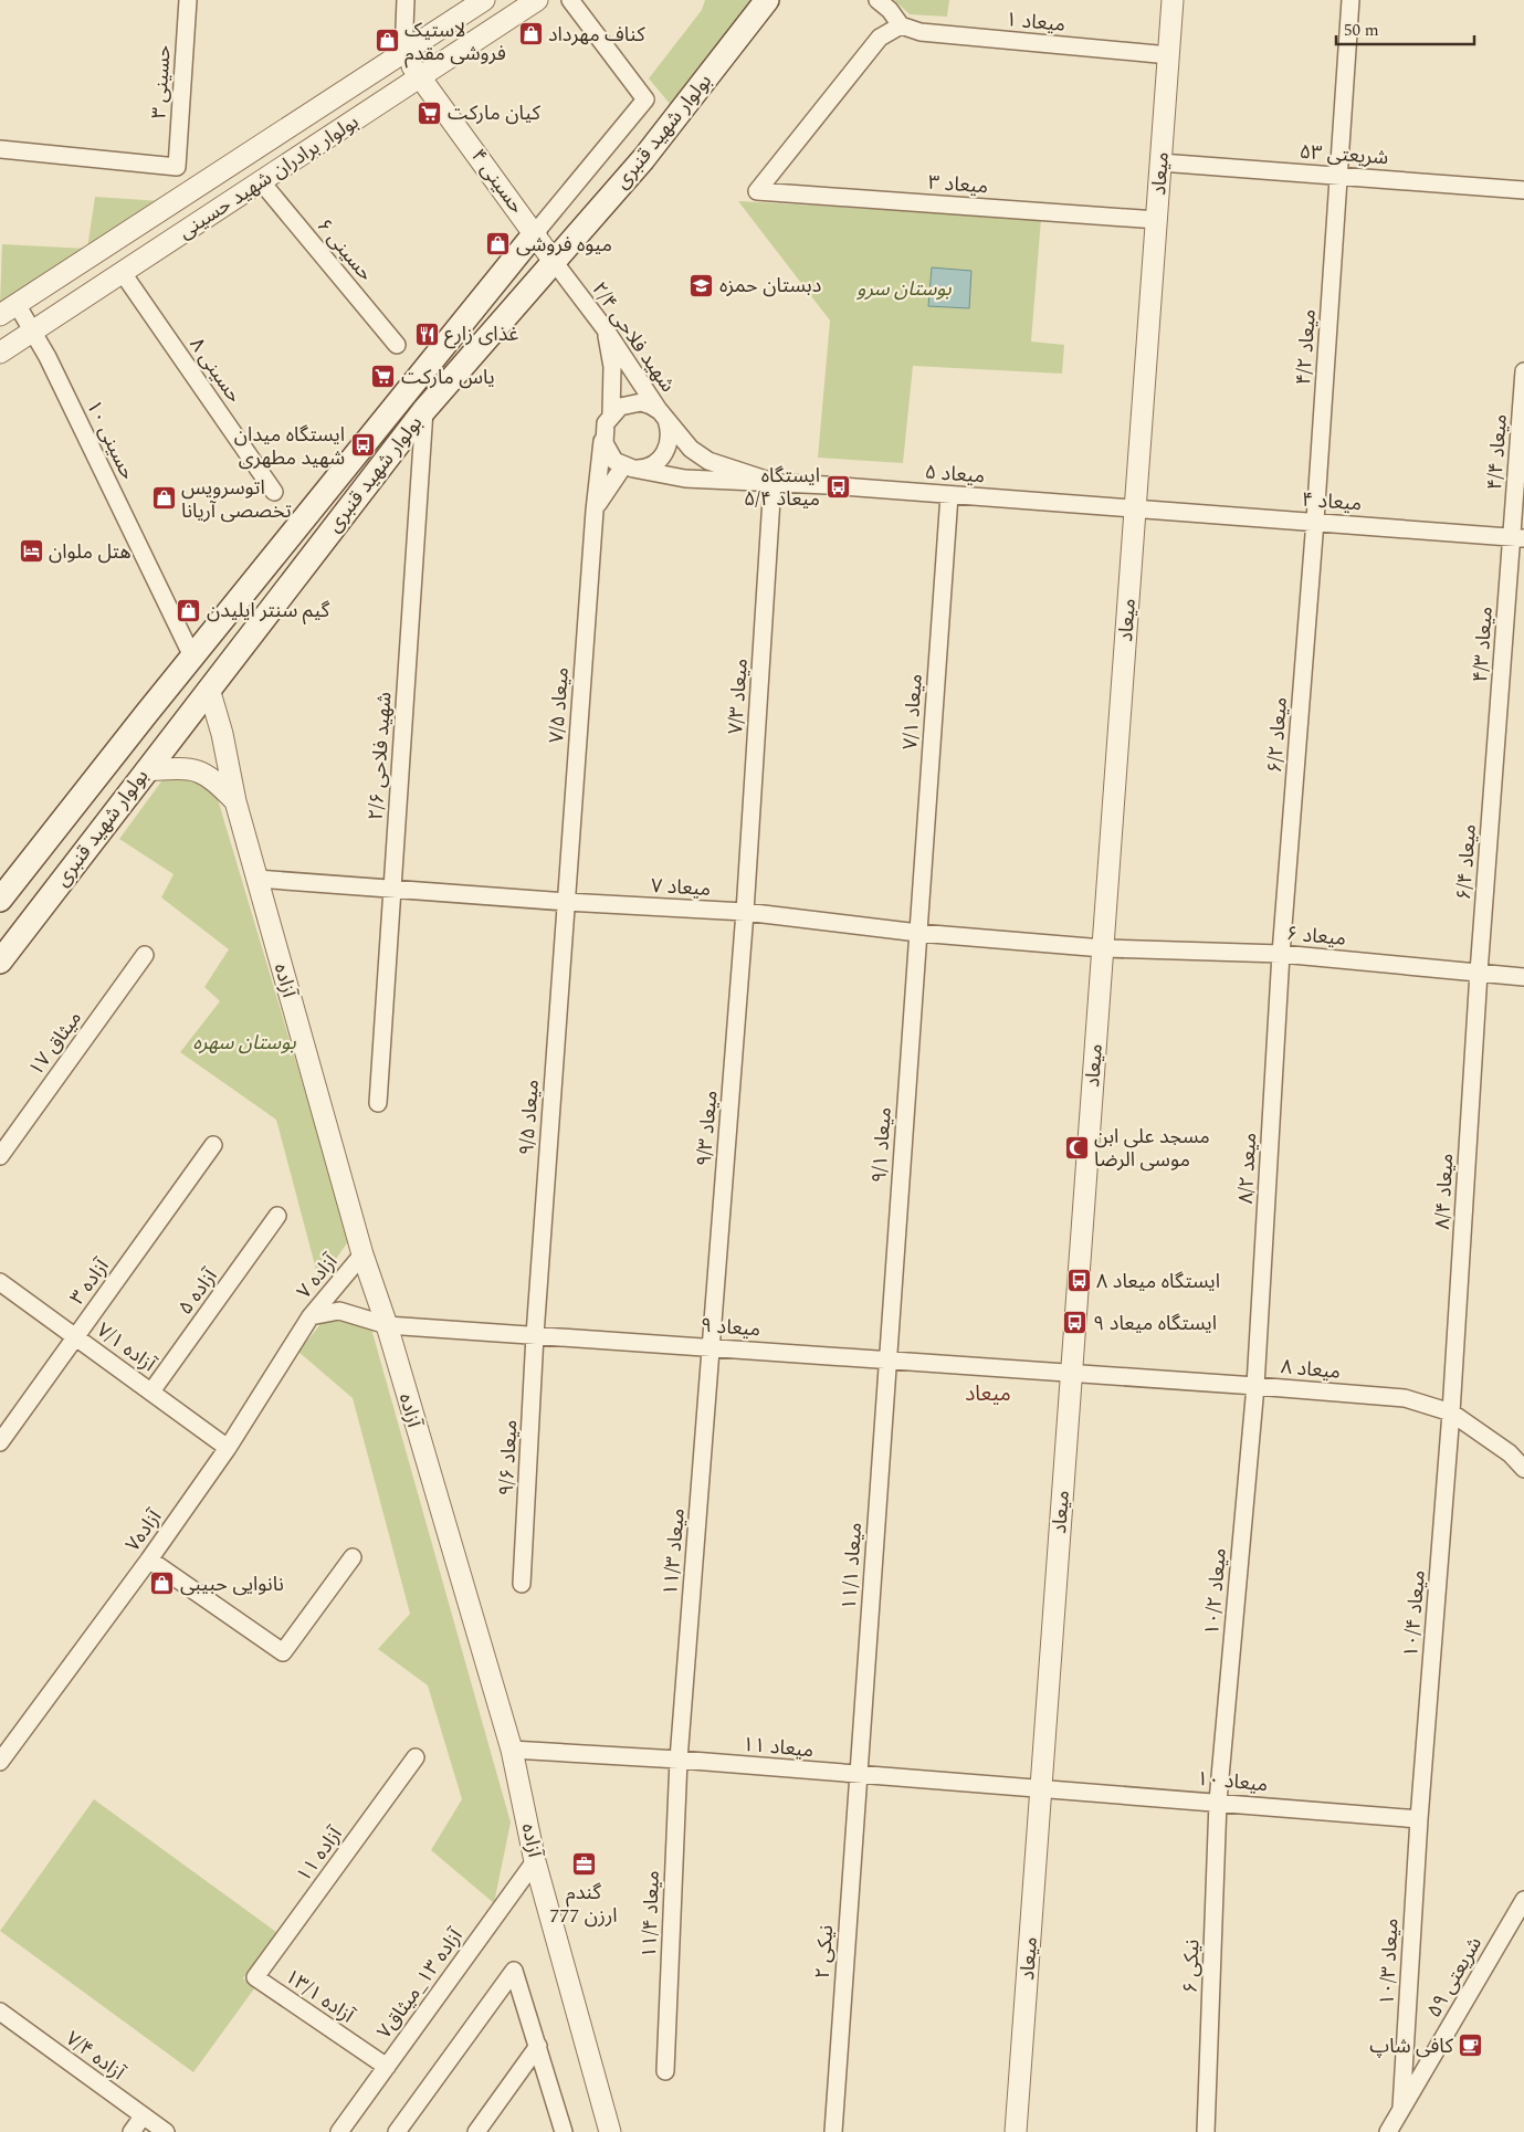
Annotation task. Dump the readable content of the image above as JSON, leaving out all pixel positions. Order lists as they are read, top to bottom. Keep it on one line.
{"streets":{"main road":["بولوار شهید قنبری"],"street":["میعاد ۱","حسینی ۳","شریعتی ۵۳","میعاد","بولوار برادران شهید حسینی","حسینی ۴","میعاد ۳","حسینی ۶","شهید فلاحی ۲/۴","میعاد ۴/۲","حسینی ۸","حسینی ۱۰","میعاد ۴/۴","میعاد ۵","میعاد ۴","میعاد ۴/۳","میعاد ۷/۳","میعاد ۷/۵","میعاد ۷/۱","میعاد ۶/۲","شهید فلاحی ۲/۶","میعاد ۶/۴","میعاد ۷","میعاد ۶","آزاده","میثاق ۱۷","میعاد ۹/۵","میعاد ۹/۳","میعاد ۹/۱","میعد ۸/۲","میعاد ۸/۴","آزاده ۷","آزاده ۳","آزاده ۵","میعاد ۹","آزاده ۷/۱","میعاد ۸","میعاد ۹/۶","آزاده۷","میعاد ۱۱/۳","میعاد ۱۱/۱","میعاد ۱۰/۲","میعاد ۱۰/۴","میعاد ۱۱","میعاد ۱۰","آزاده ۱۱","میعاد ۱۱/۴","نیکی ۲","میعاد ۱۰/۳","نیکی ۶","شریعتی ۵۹","آزاده ۱۳_میثاق۷","آزاده ۱۳/۱","آزاده ۷/۴"]},"crossings":[["میعاد ۱","میعاد"],["میعاد ۱","میعاد ۳"],["بولوار شهید قنبری","حسینی ۴"],["بولوار شهید قنبری","شهید فلاحی ۲/۴"],["بولوار شهید قنبری","حسینی ۱۰"],["بولوار شهید قنبری","شهید فلاحی ۲/۶"],["بولوار شهید قنبری","آزاده"],["شریعتی ۵۳","میعاد"],["شریعتی ۵۳","میعاد ۴/۲"],["میعاد","میعاد ۳"],["میعاد","میعاد ۵"],["میعاد","میعاد ۴"],["میعاد","میعاد ۷"],["میعاد","میعاد ۶"],["میعاد","میعاد ۹"],["میعاد","میعاد ۸"],["میعاد","میعاد ۱۱"],["میعاد","میعاد ۱۰"],["بولوار برادران شهید حسینی","حسینی ۴"],["بولوار برادران شهید حسینی","حسینی ۶"],["بولوار برادران شهید حسینی","حسینی ۸"],["بولوار برادران شهید حسینی","حسینی ۱۰"],["حسینی ۴","شهید فلاحی ۲/۴"],["شهید فلاحی ۲/۴","میعاد ۵"],["شهید فلاحی ۲/۴","میعاد ۷/۳"],["شهید فلاحی ۲/۴","میعاد ۷/۵"],["میعاد ۴/۲","میعاد ۴"],["میعاد ۴/۲","میعاد ۶/۲"],["میعاد ۴/۴","میعاد ۴"],["میعاد ۴/۴","میعاد ۴/۳"],["میعاد ۵","میعاد ۴"],["میعاد ۵","میعاد ۷/۳"],["میعاد ۵","میعاد ۷/۱"],["میعاد ۴","میعاد ۴/۳"],["میعاد ۴","میعاد ۶/۲"],["میعاد ۴/۳","میعاد ۶/۴"],["میعاد ۷/۳","میعاد ۷"],["میعاد ۷/۳","میعاد ۹/۳"],["میعاد ۷/۵","میعاد ۷"],["میعاد ۷/۵","میعاد ۹/۵"],["میعاد ۷/۱","میعاد ۷"],["میعاد ۷/۱","میعاد ۹/۱"],["میعاد ۶/۲","میعاد ۶"],["میعاد ۶/۲","میعد ۸/۲"],["شهید فلاحی ۲/۶","میعاد ۷"],["میعاد ۶/۴","میعاد ۶"],["میعاد ۶/۴","میعاد ۸/۴"],["میعاد ۷","میعاد ۶"],["میعاد ۷","آزاده"],["میعاد ۷","میعاد ۹/۵"],["میعاد ۷","میعاد ۹/۳"],["میعاد ۷","میعاد ۹/۱"],["میعاد ۶","میعد ۸/۲"],["میعاد ۶","میعاد ۸/۴"],["آزاده","آزاده ۷"],["آزاده","میعاد ۹"],["آزاده","میعاد ۱۱"],["آزاده","آزاده ۱۳_میثاق۷"],["میعاد ۹/۵","میعاد ۹"],["میعاد ۹/۵","میعاد ۹/۶"],["میعاد ۹/۳","میعاد ۹"],["میعاد ۹/۳","میعاد ۱۱/۳"],["میعاد ۹/۱","میعاد ۹"],["میعاد ۹/۱","میعاد ۱۱/۱"],["میعد ۸/۲","میعاد ۸"],["میعد ۸/۲","میعاد ۱۰/۲"],["میعاد ۸/۴","میعاد ۸"],["میعاد ۸/۴","میعاد ۱۰/۴"],["آزاده ۷","میعاد ۹"],["آزاده ۷","آزاده۷"],["آزاده ۳","آزاده ۷/۱"],["آزاده ۵","آزاده ۷/۱"],["میعاد ۹","میعاد ۸"],["میعاد ۹","میعاد ۹/۶"],["میعاد ۹","میعاد ۱۱/۳"],["میعاد ۹","میعاد ۱۱/۱"],["آزاده ۷/۱","آزاده۷"],["میعاد ۸","میعاد ۱۰/۲"],["میعاد ۸","میعاد ۱۰/۴"],["میعاد ۱۱/۳","میعاد ۱۱"],["میعاد ۱۱/۳","میعاد ۱۱/۴"],["میعاد ۱۱/۱","میعاد ۱۱"],["میعاد ۱۱/۱","نیکی ۲"],["میعاد ۱۰/۲","میعاد ۱۰"],["میعاد ۱۰/۲","نیکی ۶"],["میعاد ۱۰/۴","میعاد ۱۰"],["میعاد ۱۰/۴","میعاد ۱۰/۳"],["میعاد ۱۱","میعاد ۱۰"],["میعاد ۱۱","میعاد ۱۱/۴"],["میعاد ۱۱","نیکی ۲"],["میعاد ۱۰","میعاد ۱۰/۳"],["میعاد ۱۰","نیکی ۶"],["آزاده ۱۱","آزاده ۱۳/۱"],["میعاد ۱۰/۳","شریعتی ۵۹"],["آزاده ۱۳_میثاق۷","آزاده ۱۳/۱"]],"districts":["میعاد"],"parks":["بوستان سرو","بوستان سهره"],"places":{"shop":["کناف مهرداد","لاستیک فروشی مقدم","میوه فروشی","اتوسرویس تخصصی آریانا","گیم سنتر ایلیدن","نانوایی حبیبی"],"supermarket":["کیان مارکت","یاس مارکت"],"school or university":["دبستان حمزه"],"restaurant":["غذای زارع"],"bus stop":["ایستگاه میدان شهید مطهری","ایستگاه میعاد ۵/۴","ایستگاه میعاد ۸","ایستگاه میعاد ۹"],"hotel":["هتل ملوان"],"mosque":["مسجد علی ابن موسی الرضا"],"office":["گندم ارزن 777"],"cafe":["کافی شاپ"]},"scale_bar":"50 m"}
